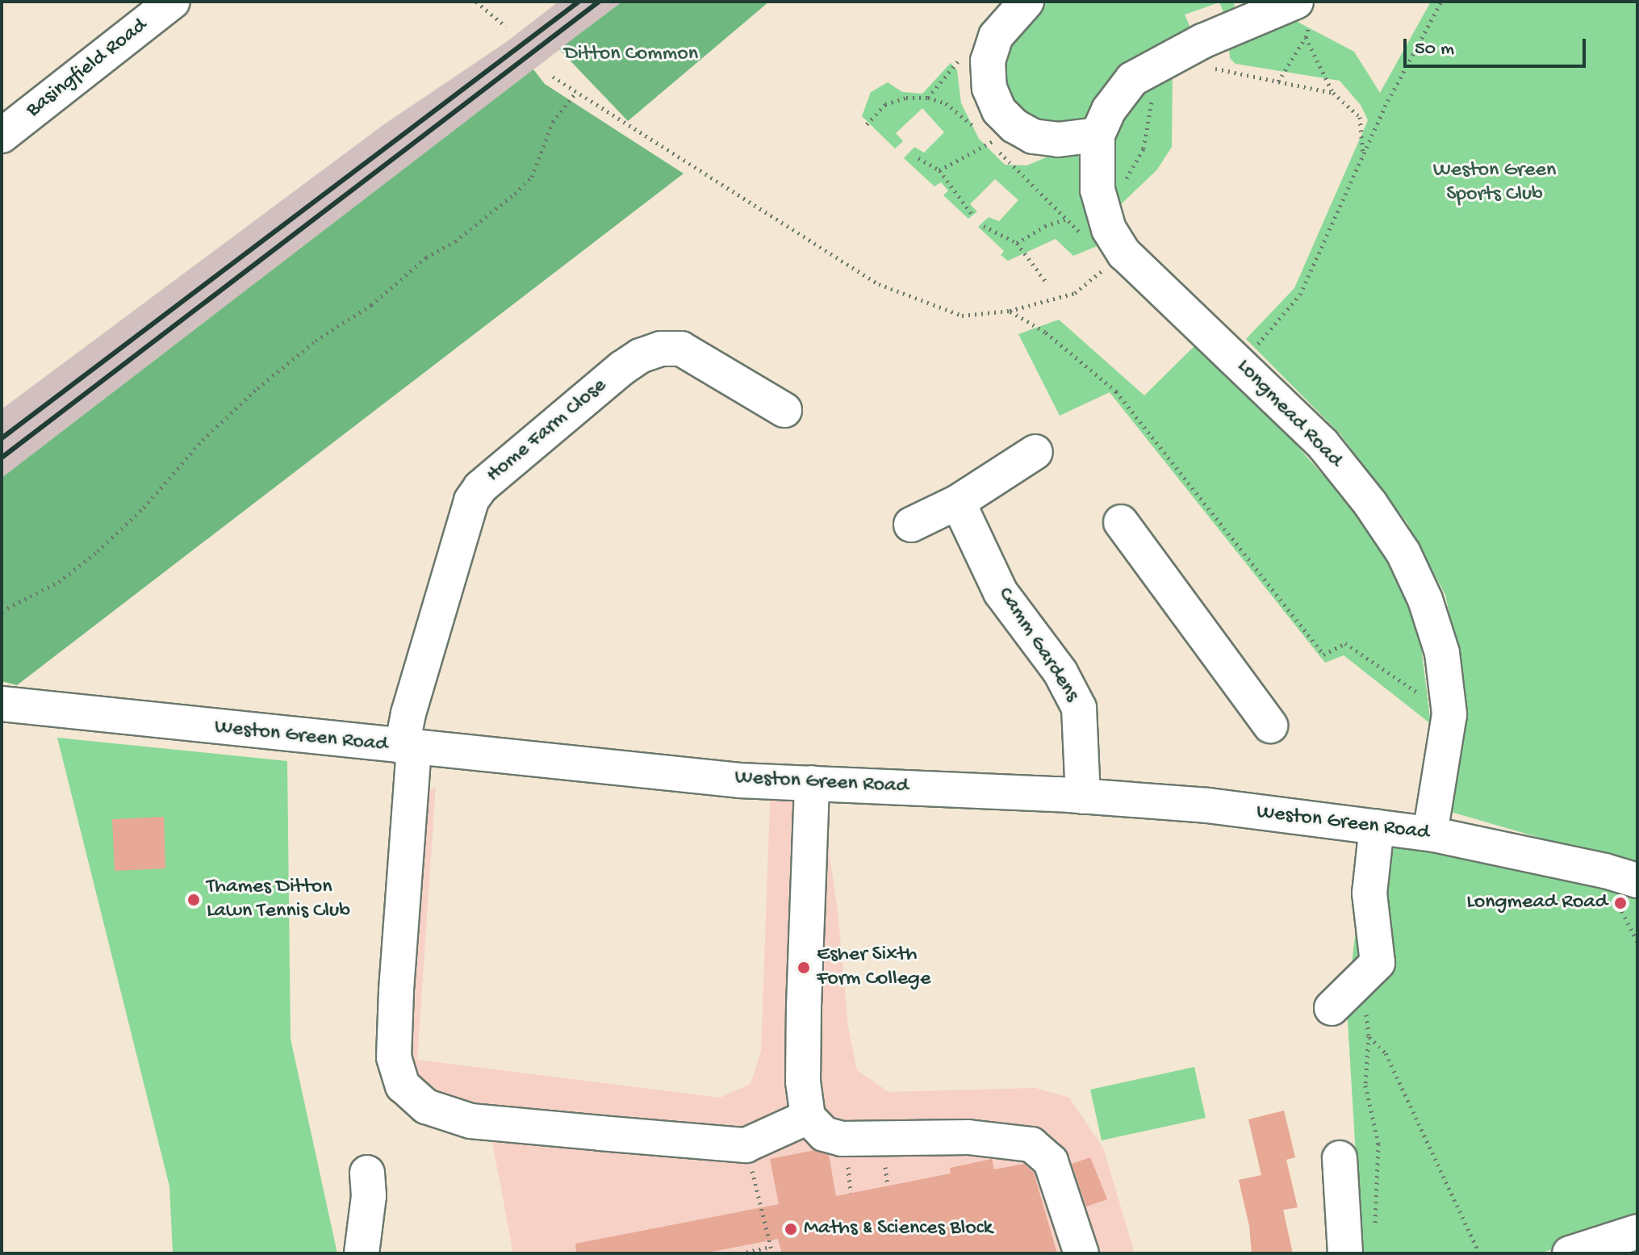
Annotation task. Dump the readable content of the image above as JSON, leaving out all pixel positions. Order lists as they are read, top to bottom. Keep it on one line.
{"streets":{"street":["Basingfield Road","Longmead Road","Home Farm Close","Camm Gardens","Weston Green Road"]},"crossings":[["Longmead Road","Weston Green Road"],["Home Farm Close","Weston Green Road"],["Camm Gardens","Weston Green Road"]],"parks":["Ditton Common","Weston Green Sports Club"],"places":["Thames Ditton Lawn Tennis Club","Longmead Road","Esher Sixth Form College","Maths & Sciences Block"],"scale_bar":"50 m"}
